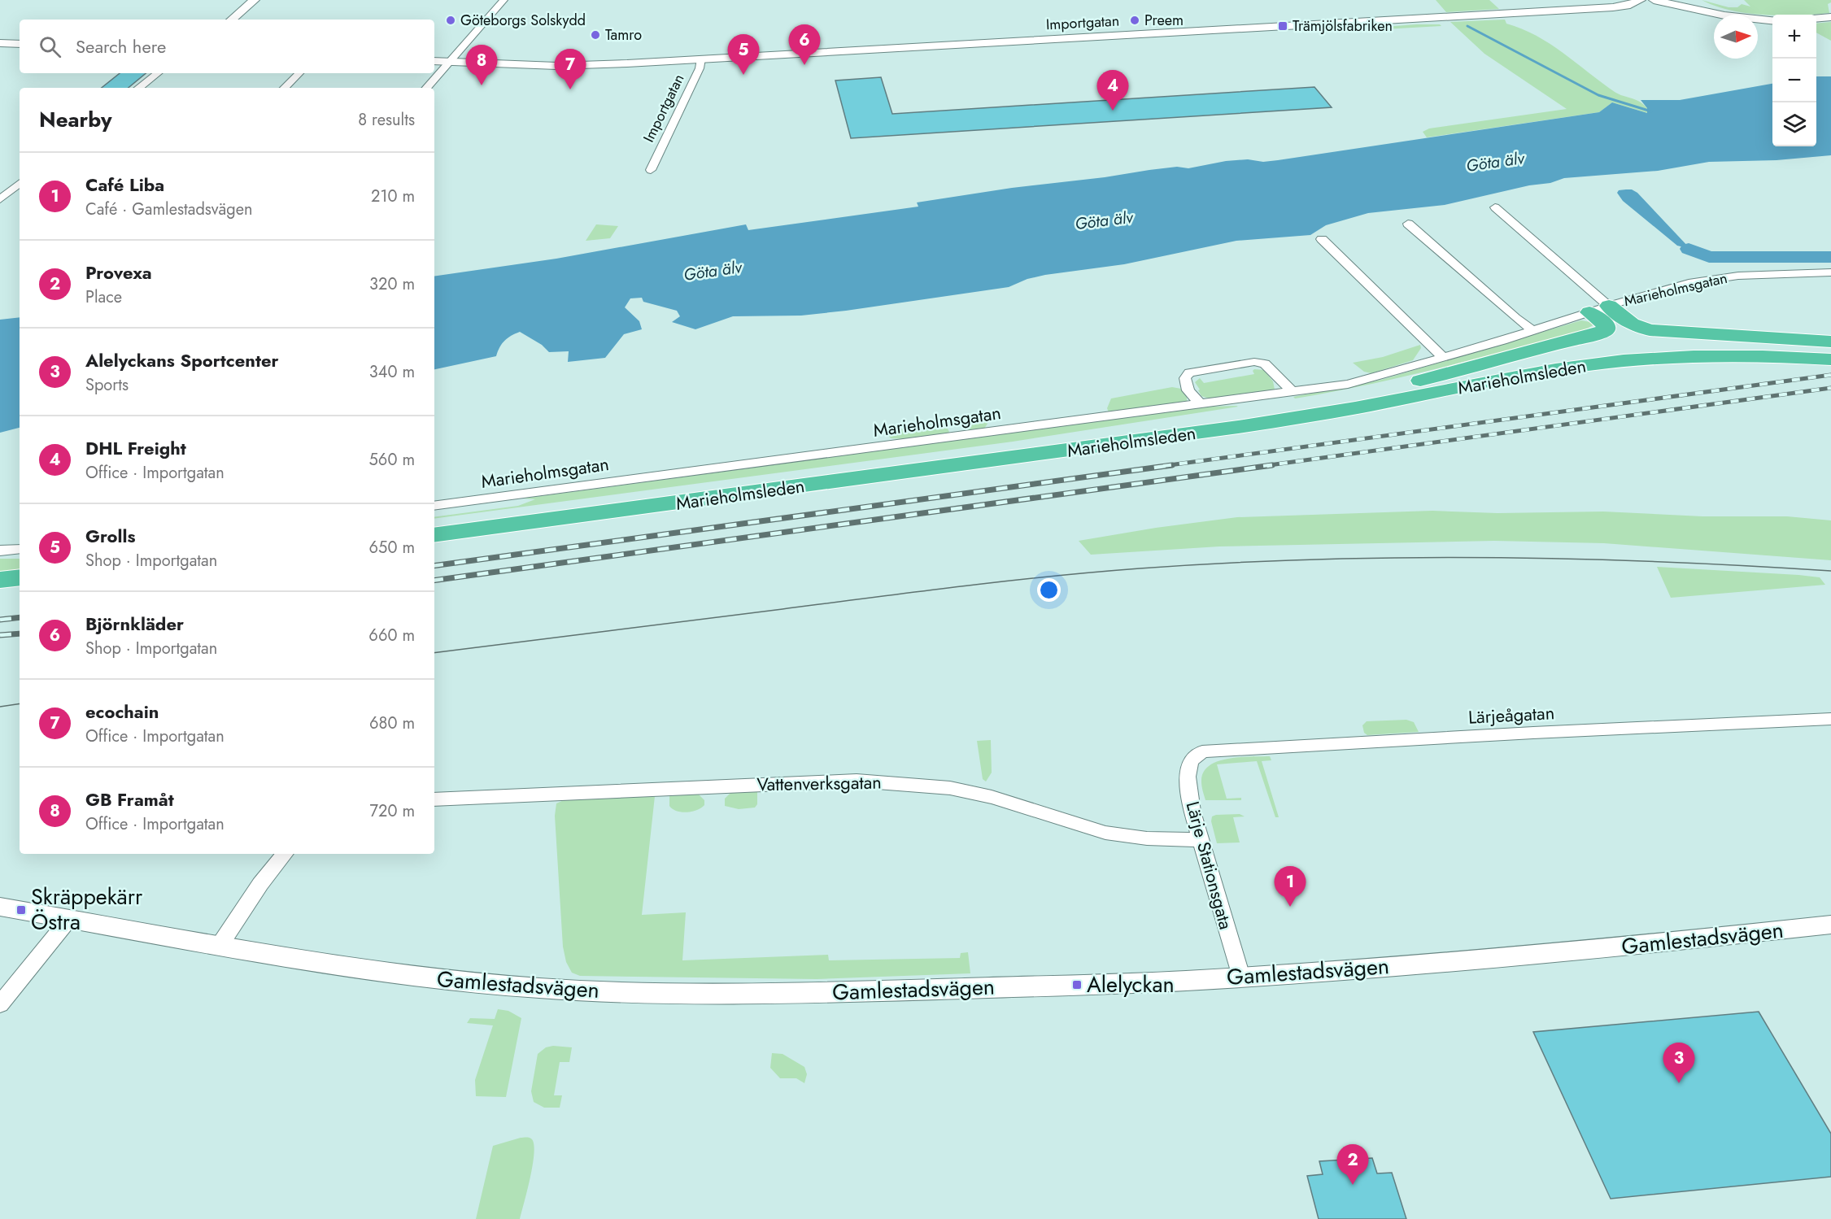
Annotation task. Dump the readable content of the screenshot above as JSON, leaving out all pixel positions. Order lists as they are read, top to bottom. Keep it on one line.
{"streets":{"highway":["Marieholmsleden"],"street":["Importgatan","Marieholmsgatan","Lärjeågatan","Vattenverksgatan","Lärje Stationsgata","Gamlestadsvägen"]},"crossings":[["Lärjeågatan","Lärje Stationsgata"],["Vattenverksgatan","Lärje Stationsgata"],["Lärje Stationsgata","Gamlestadsvägen"]],"water":["Göta älv"],"places":{"other":["Göteborgs Solskydd","Preem","Tamro"],"transit":["Trämjölsfabriken","Skräppekärr Östra","Alelyckan"]},"north":"right","page":{"map_buttons":["+","−"],"search":"Search here","pins":["6","5","8","7","4","1","3","2"],"heading":["Nearby","8 results"],"list":[{"mark":"1","name":"Café Liba","note":"Café · Gamlestadsvägen","value":"210 m"},{"mark":"2","name":"Provexa","note":"Place","value":"320 m"},{"mark":"3","name":"Alelyckans Sportcenter","note":"Sports","value":"340 m"},{"mark":"4","name":"DHL Freight","note":"Office · Importgatan","value":"560 m"},{"mark":"5","name":"Grolls","note":"Shop · Importgatan","value":"650 m"},{"mark":"6","name":"Björnkläder","note":"Shop · Importgatan","value":"660 m"},{"mark":"7","name":"ecochain","note":"Office · Importgatan","value":"680 m"},{"mark":"8","name":"GB Framåt","note":"Office · Importgatan","value":"720 m"}]}}
